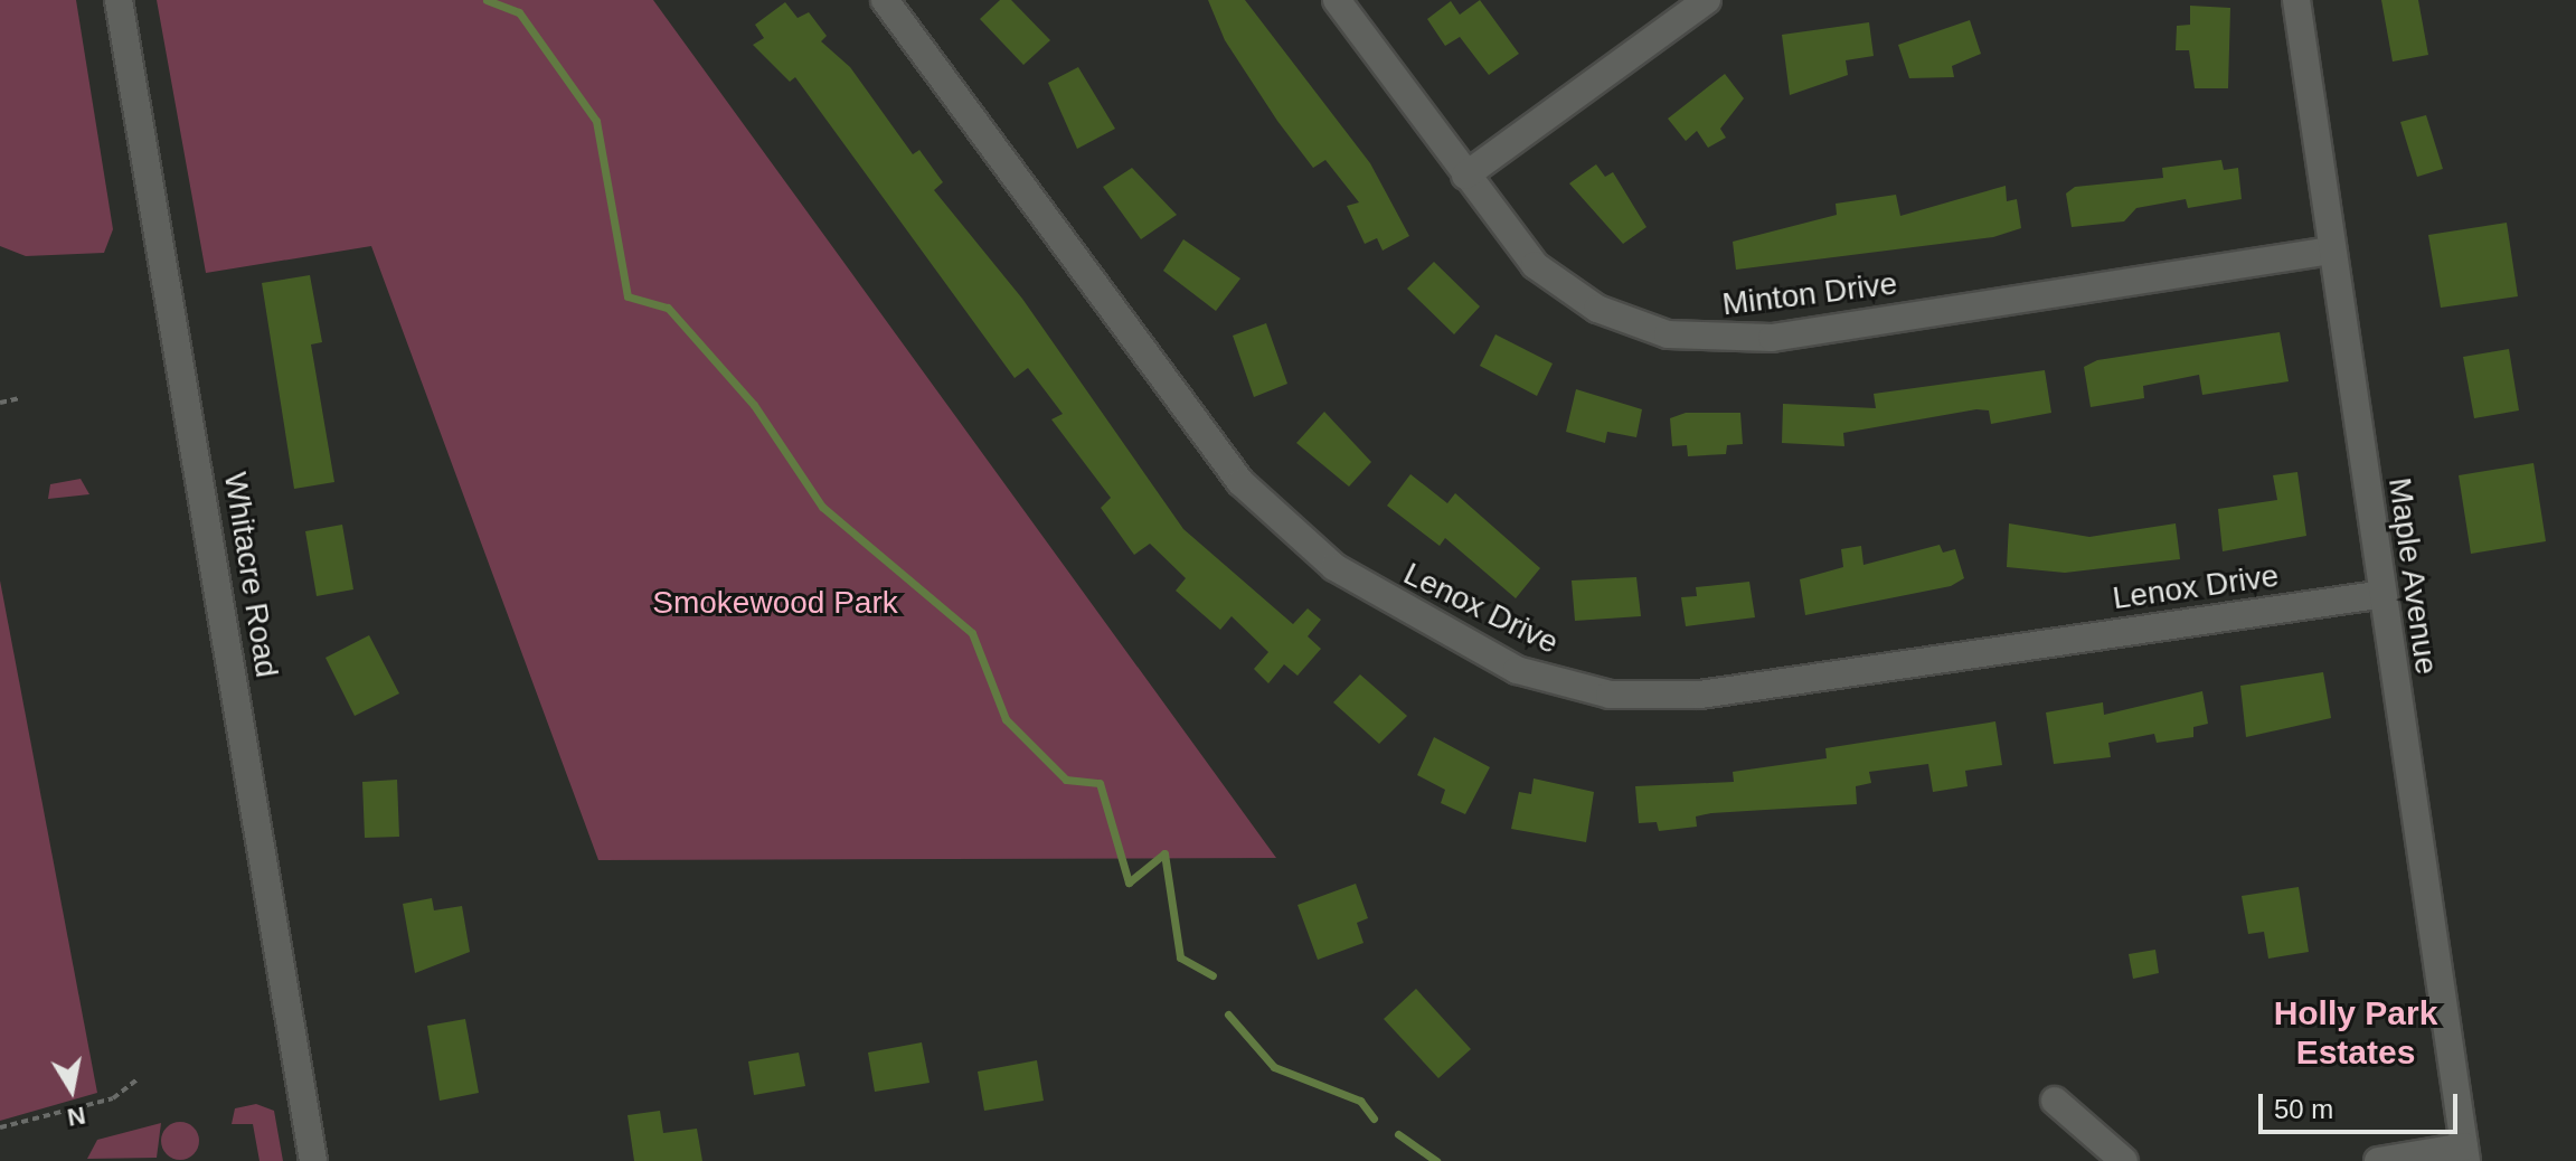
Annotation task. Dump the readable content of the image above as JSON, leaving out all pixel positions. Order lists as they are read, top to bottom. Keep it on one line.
{"streets":{"street":["Minton Drive","Whitacre Road","Maple Avenue","Lenox Drive"]},"crossings":[["Minton Drive","Maple Avenue"],["Maple Avenue","Lenox Drive"]],"districts":["Holly Park Estates"],"parks":["Smokewood Park"],"scale_bar":"50 m","north":"bottom"}
